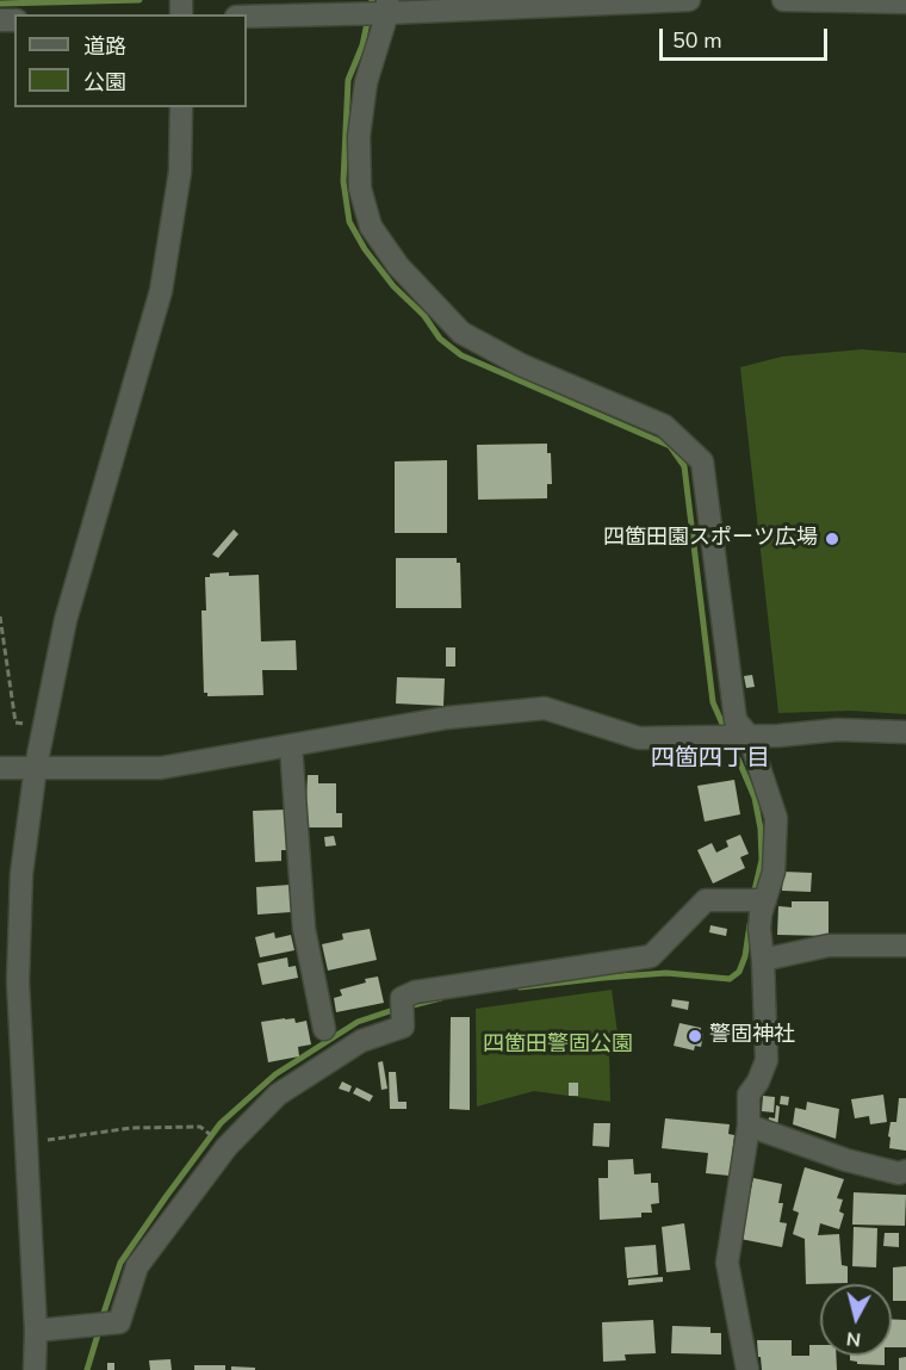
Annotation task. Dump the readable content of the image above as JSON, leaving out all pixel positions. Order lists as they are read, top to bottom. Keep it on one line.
{"districts":["四箇四丁目"],"parks":["四箇田警固公園"],"places":["四箇田園スポーツ広場","警固神社"],"legend":["道路","公園"],"scale_bar":"50 m","north":"bottom"}
